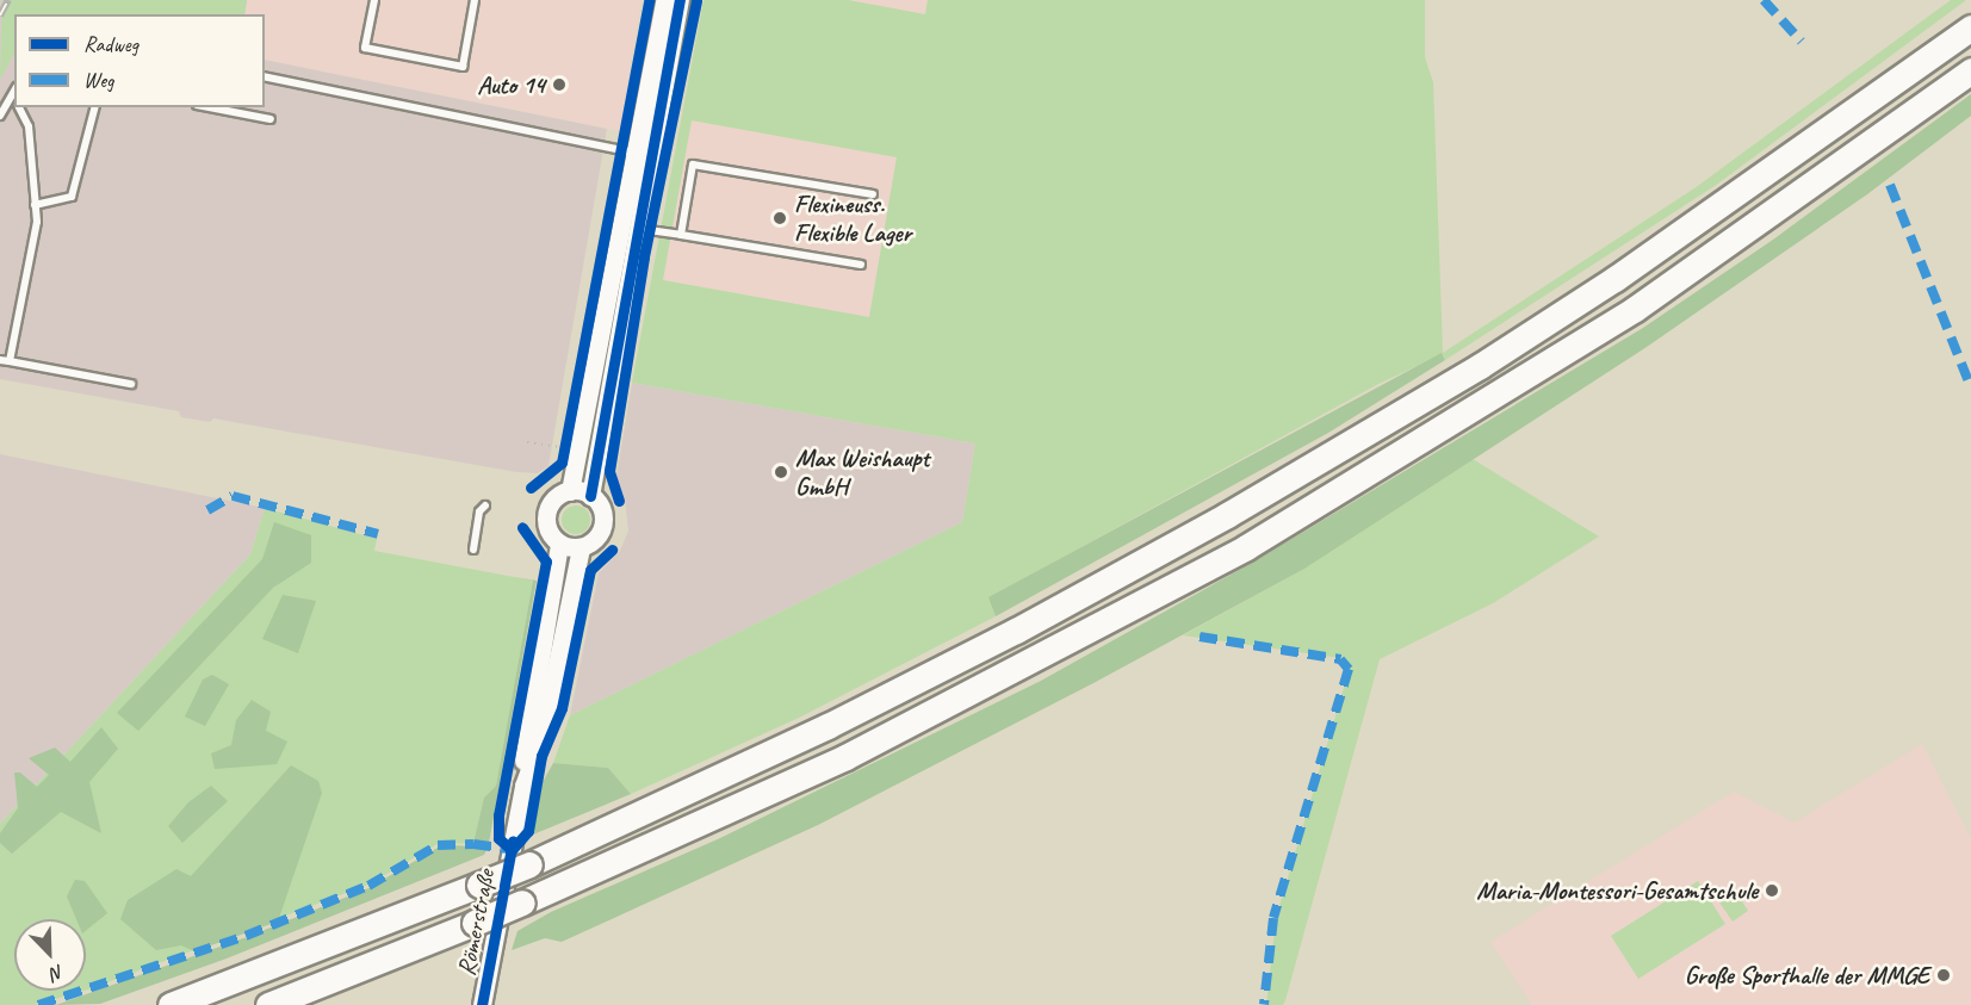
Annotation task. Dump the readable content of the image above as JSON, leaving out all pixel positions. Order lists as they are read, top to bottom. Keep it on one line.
{"streets":{"street":["Römerstraße"]},"places":["Auto 14","Flexineuss. Flexible Lager","Max Weishaupt GmbH","Maria-Montessori-Gesamtschule","Große Sporthalle der MMGE"],"legend":["Radweg","Weg"],"north":"bottom right"}
